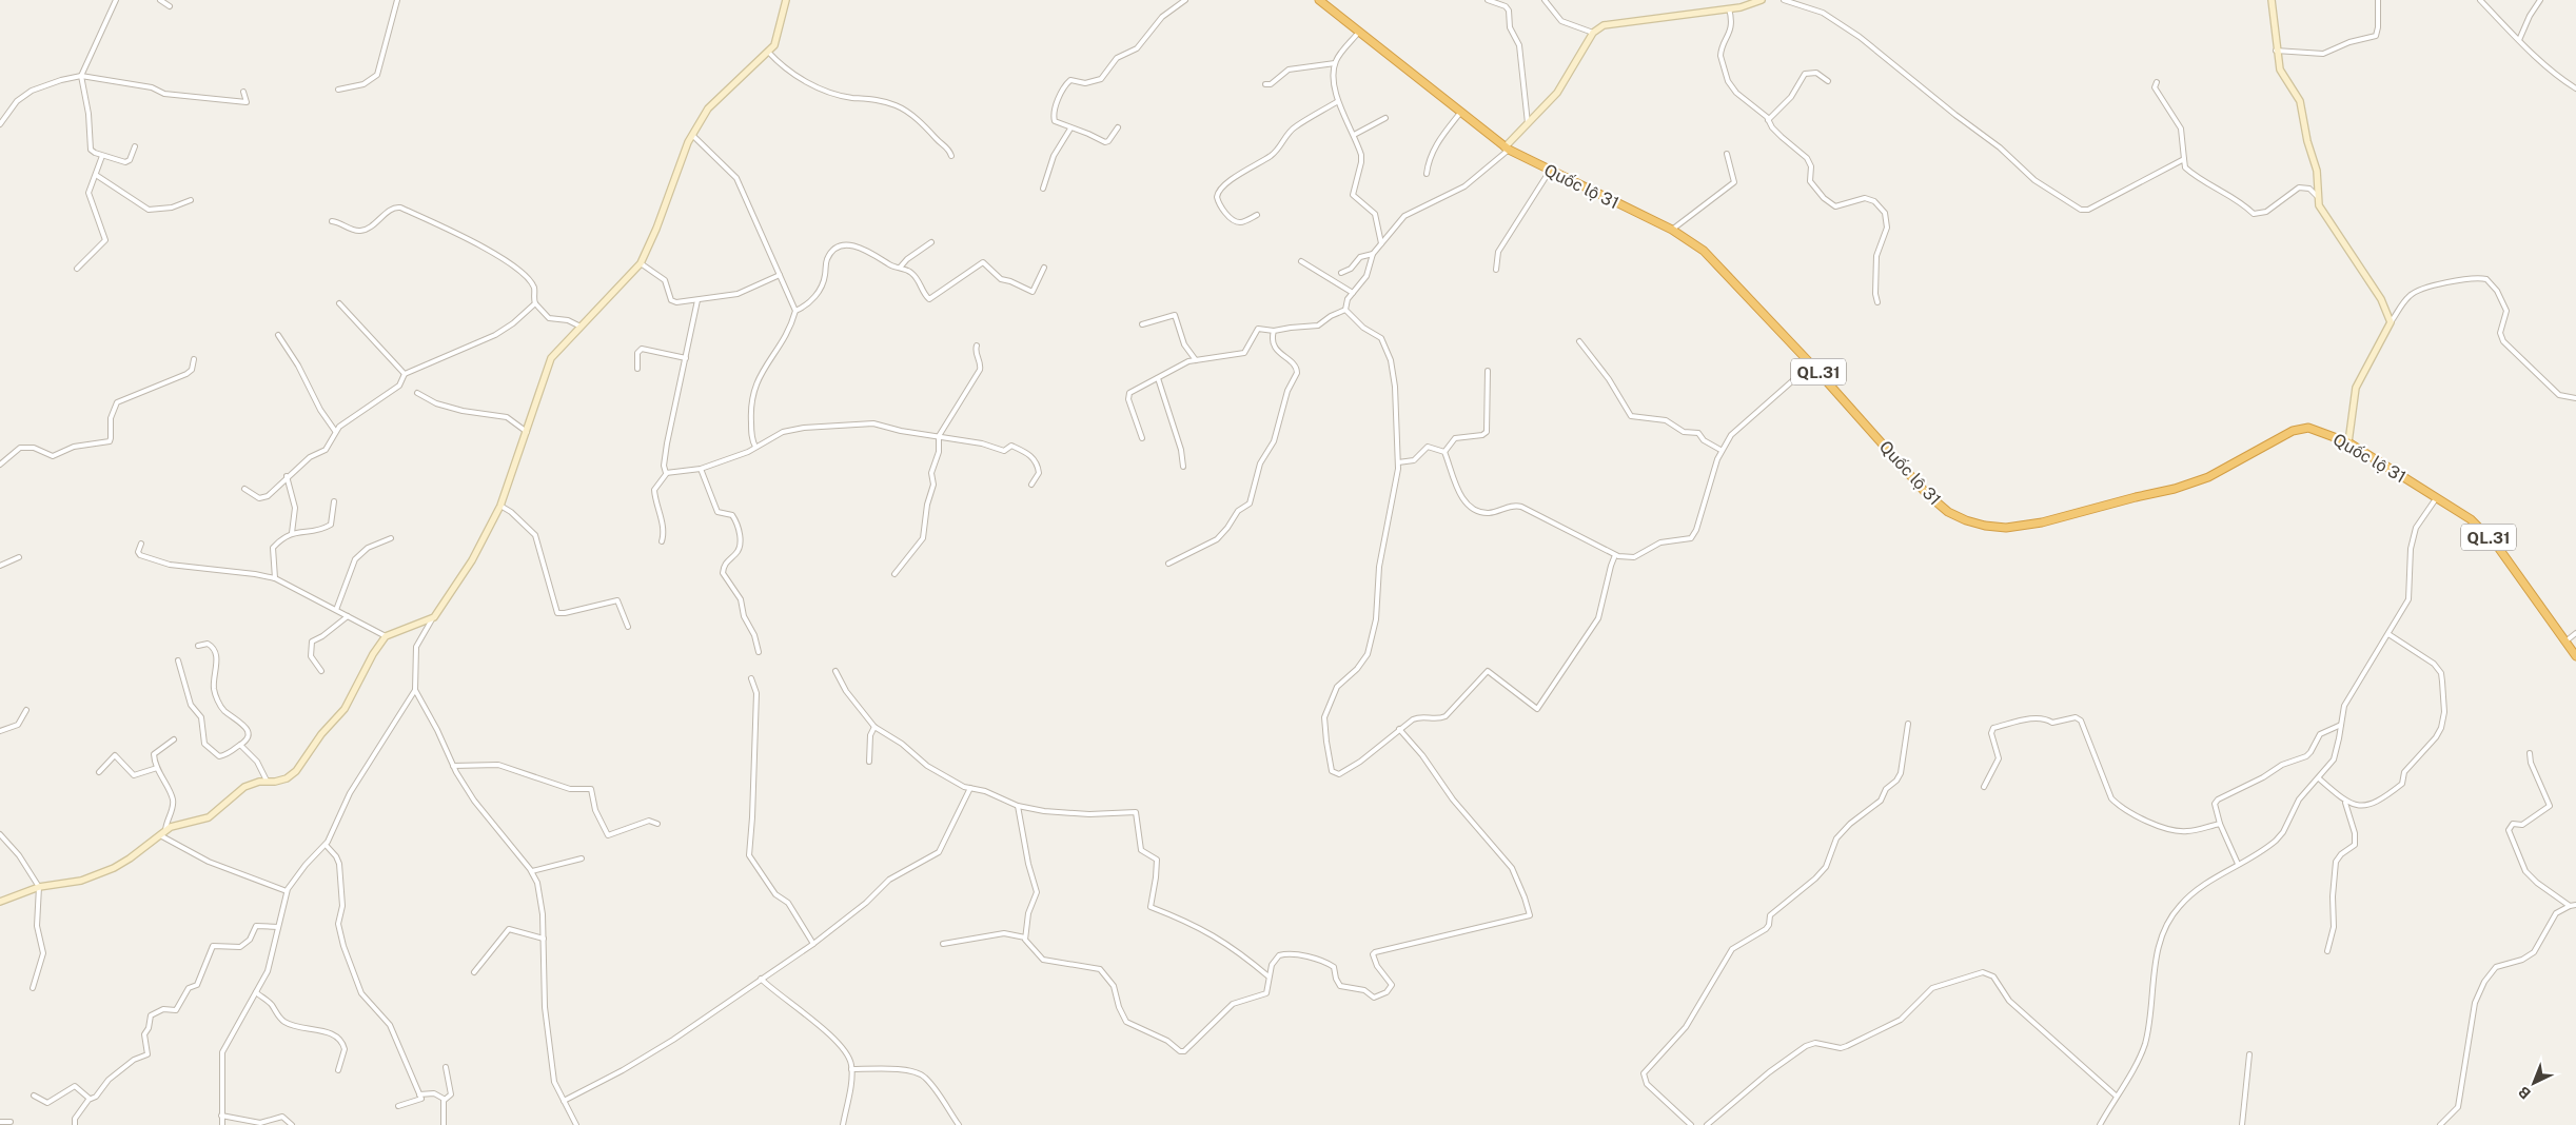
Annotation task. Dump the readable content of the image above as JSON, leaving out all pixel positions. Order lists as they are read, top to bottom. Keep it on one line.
{"streets":{"highway":["Quốc lộ 31","QL.31"]},"north":"bottom left"}
